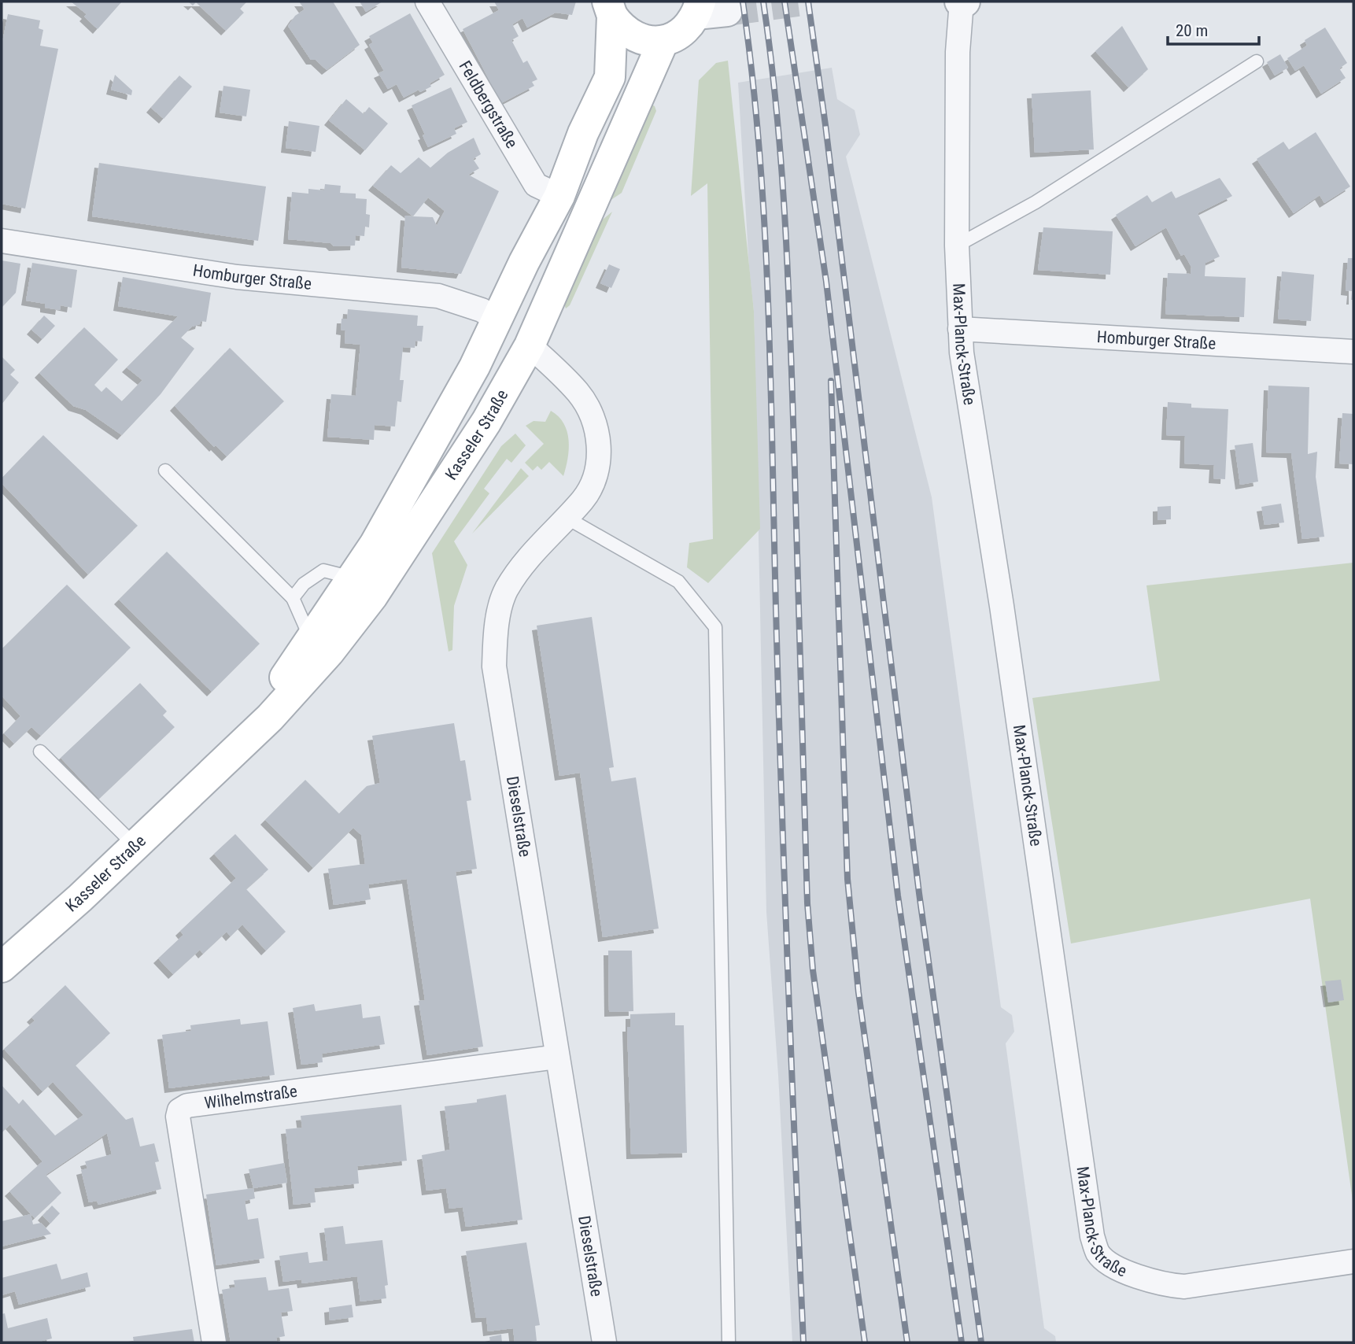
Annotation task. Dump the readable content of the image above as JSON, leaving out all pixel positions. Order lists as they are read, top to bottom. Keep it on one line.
{"streets":{"main road":["Kasseler Straße"],"street":["Feldbergstraße","Homburger Straße","Max-Planck-Straße","Dieselstraße","Wilhelmstraße"]},"crossings":[["Feldbergstraße","Kasseler Straße"],["Homburger Straße","Max-Planck-Straße"],["Homburger Straße","Kasseler Straße"],["Kasseler Straße","Dieselstraße"],["Dieselstraße","Wilhelmstraße"]],"scale_bar":"20 m"}
